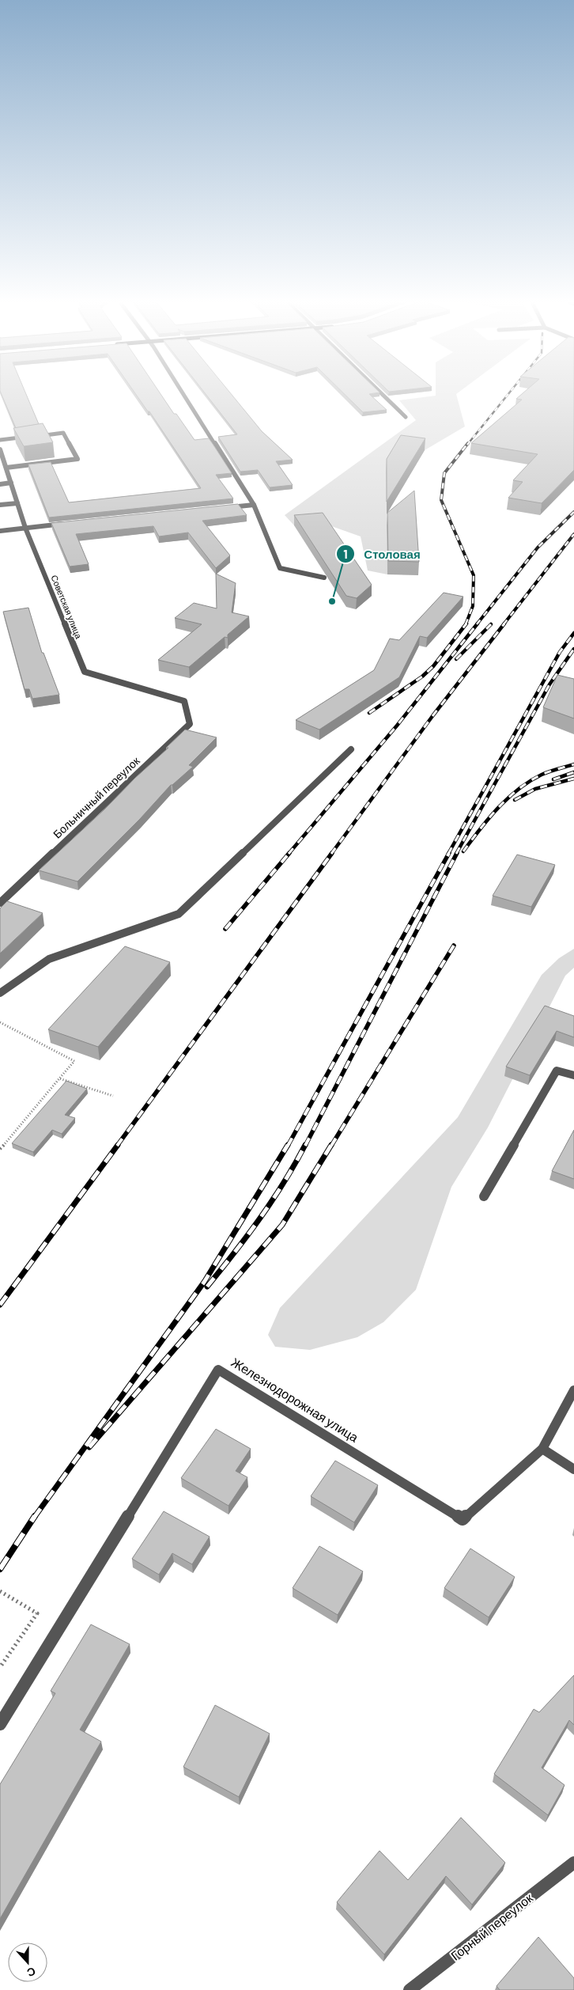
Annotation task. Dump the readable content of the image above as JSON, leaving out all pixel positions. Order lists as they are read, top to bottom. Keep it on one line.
{"streets":{"street":["Советская улица","Больничный переулок","Железнодорожная улица","Горный переулок"]},"crossings":[["Советская улица","Больничный переулок"]],"places":["Столовая"],"north":"bottom"}
